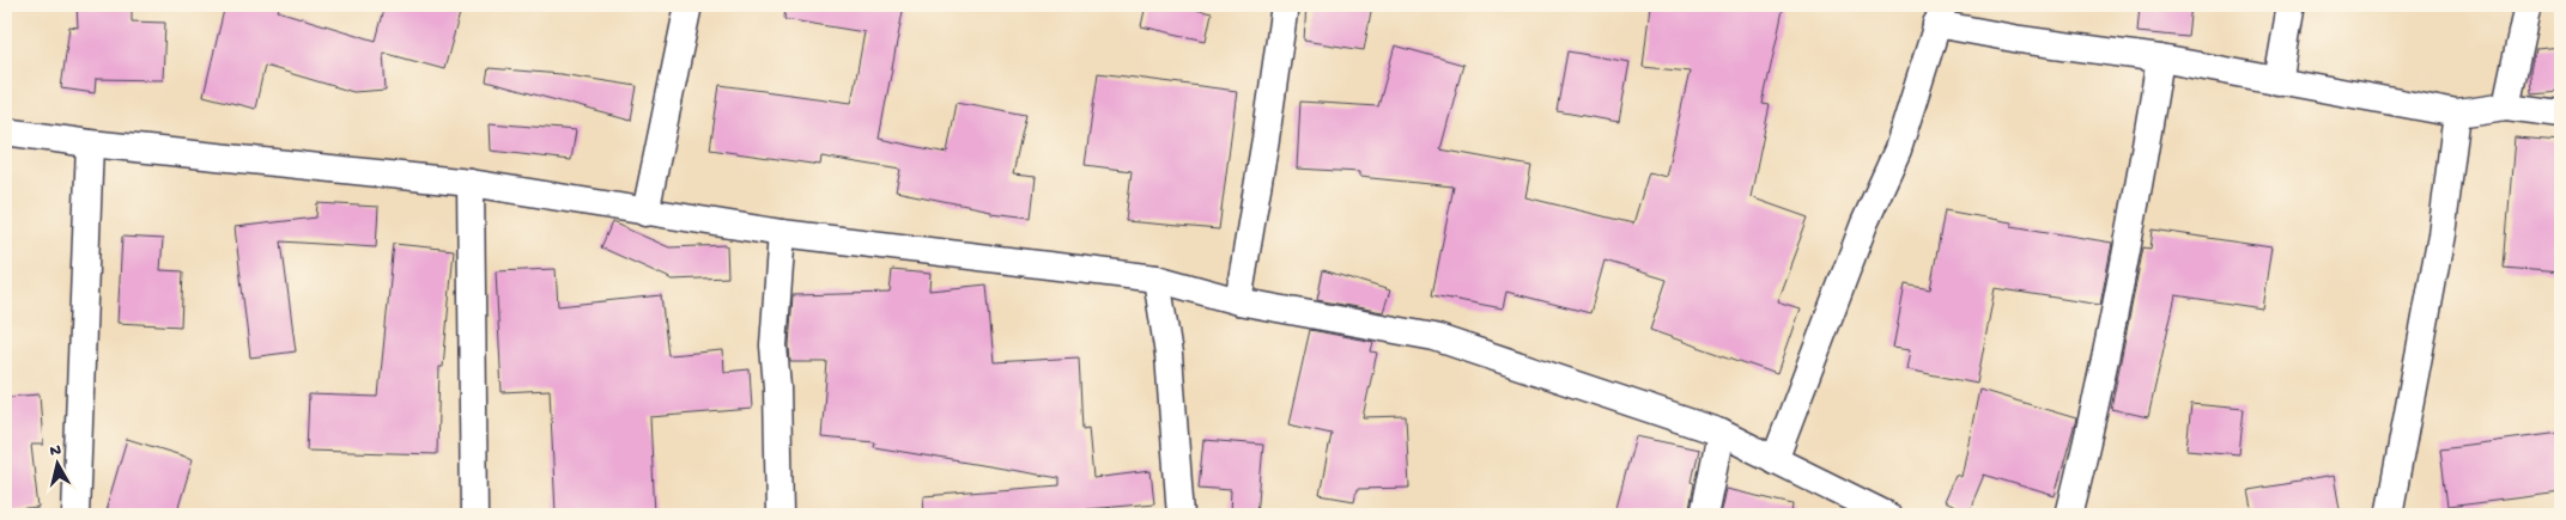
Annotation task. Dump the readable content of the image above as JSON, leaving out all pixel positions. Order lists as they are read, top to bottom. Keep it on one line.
{"north":"top"}
